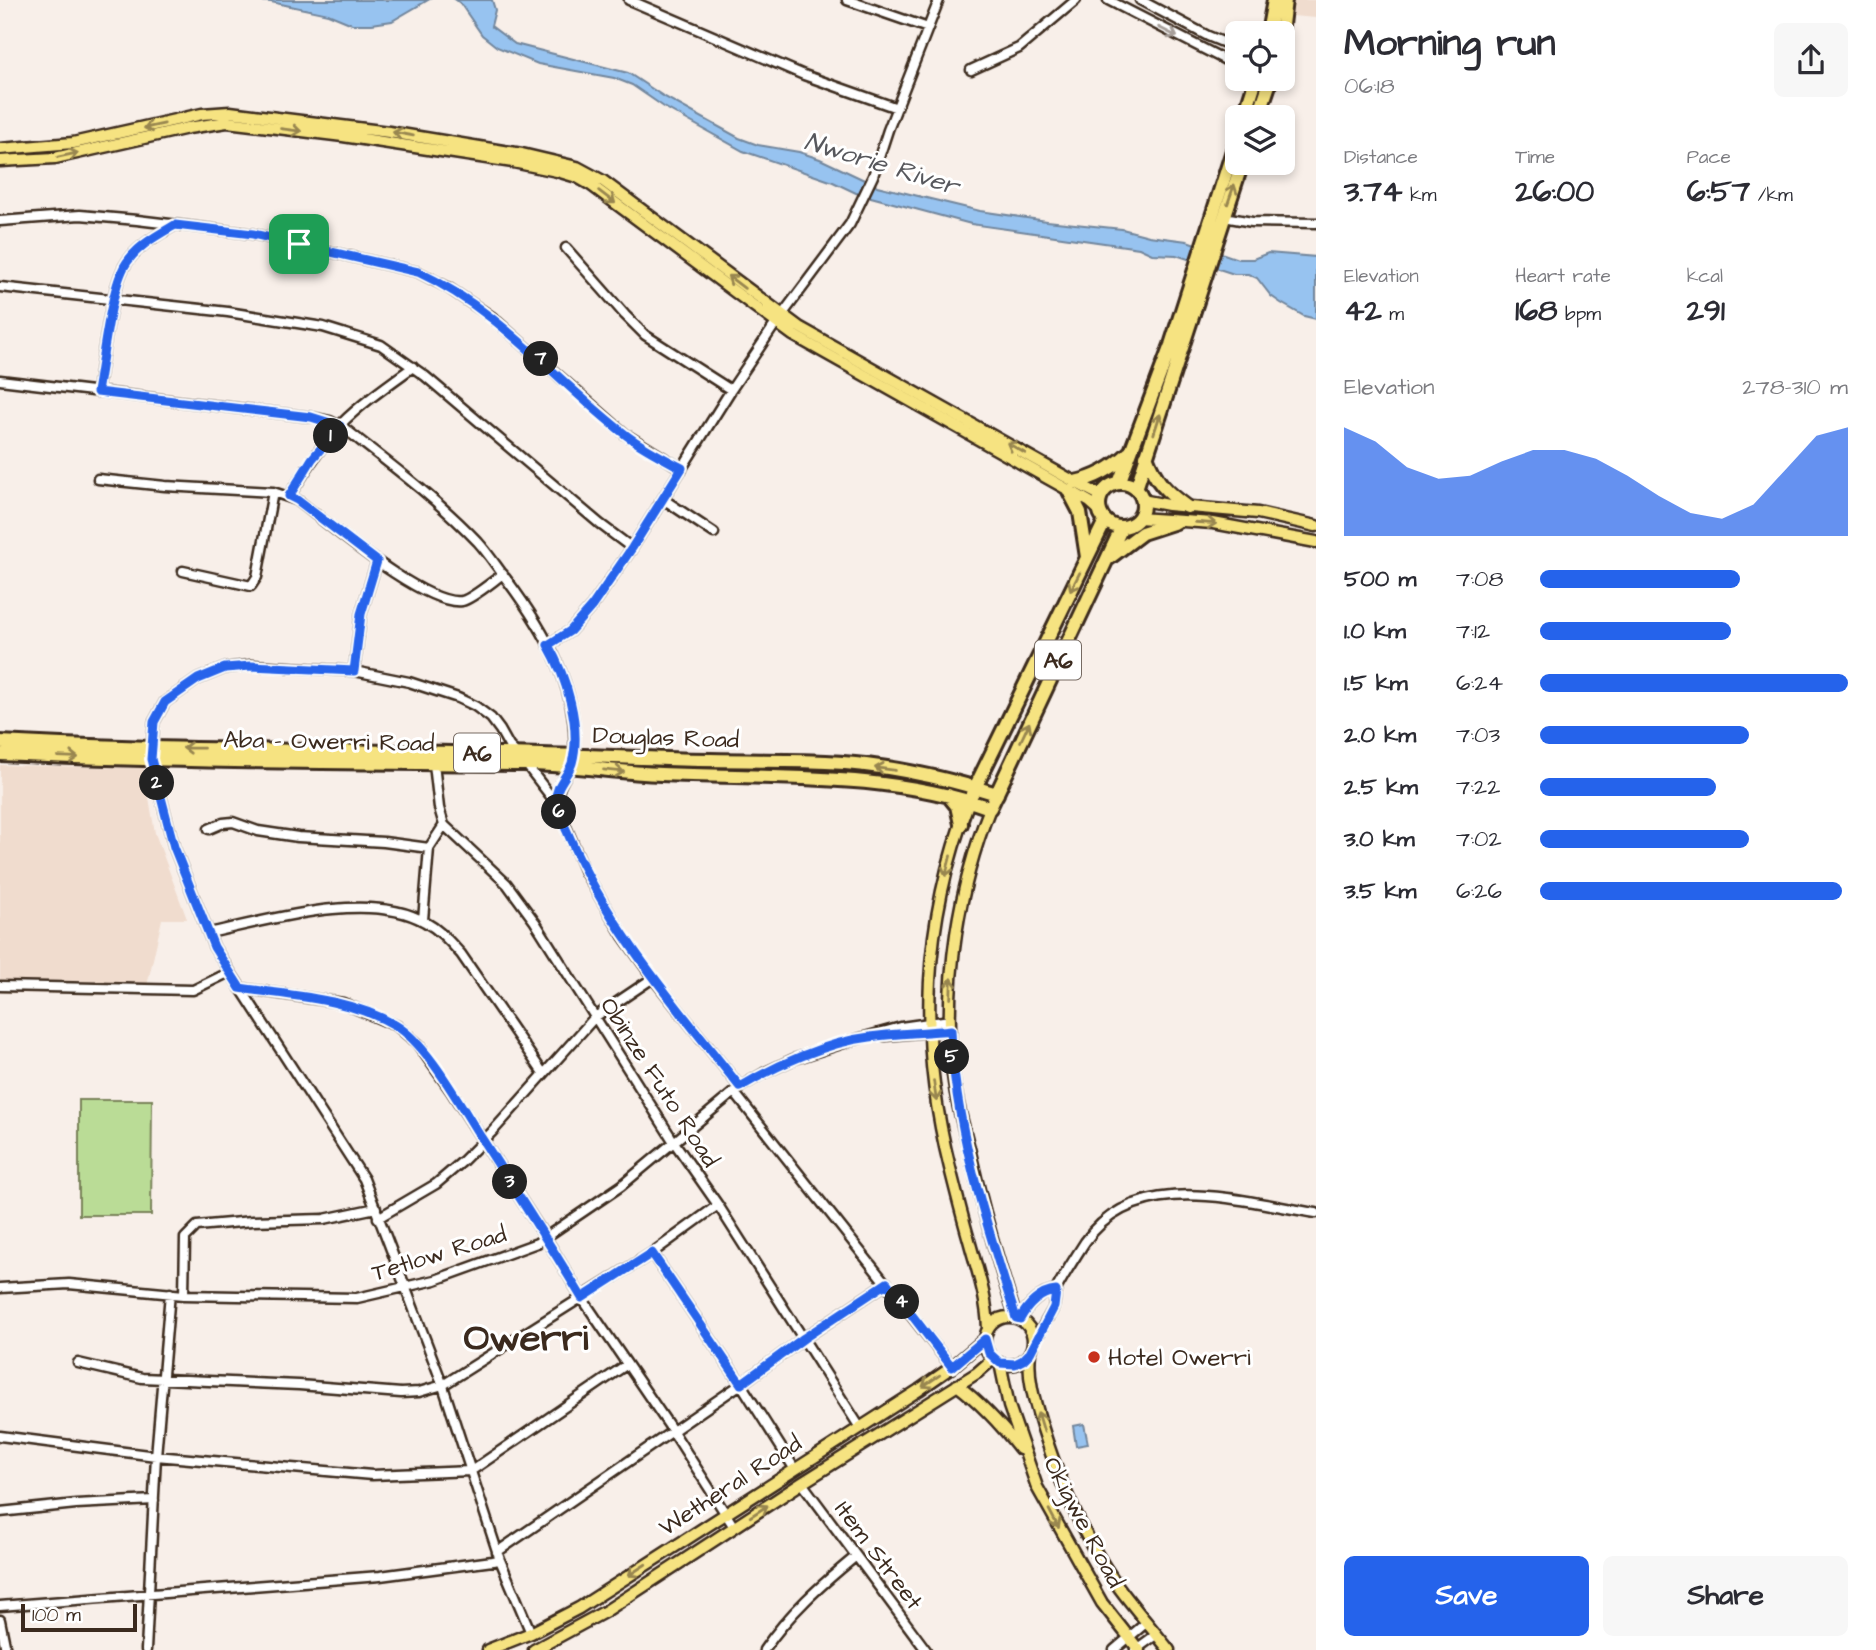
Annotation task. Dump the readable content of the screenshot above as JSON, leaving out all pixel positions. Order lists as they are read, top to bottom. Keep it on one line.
{"streets":{"highway":["A6","Douglas Road","Aba - Owerri Road"],"main road":["Wetheral Road","Okigwe Road"],"street":["Obinze Futo Road","Tetlow Road","Item Street"]},"crossings":[["A6","Douglas Road"],["A6","Aba - Owerri Road"],["Douglas Road","Aba - Owerri Road"],["Obinze Futo Road","Tetlow Road"],["Obinze Futo Road","Wetheral Road"],["Wetheral Road","Okigwe Road"],["Wetheral Road","Item Street"]],"one_way":["Douglas Road","Aba - Owerri Road"],"districts":["Owerri"],"water":["Nworie River"],"places":["Hotel Owerri"],"scale_bar":"100 m","page":{"heading":["Morning run","06:18"],"stats":[["Distance","3.74 km"],["Time","26:00"],["Pace","6:57 /km"],["Elevation","42 m"],["Heart rate","168 bpm"],["kcal","291"]],"pins":["7","1","2","6","5","3","4"],"chart":["Elevation","278–310 m"],"list":[{"name":"500 m","note":"7:08"},{"name":"1.0 km","note":"7:12"},{"name":"1.5 km","note":"6:24"},{"name":"2.0 km","note":"7:03"},{"name":"2.5 km","note":"7:22"},{"name":"3.0 km","note":"7:02"},{"name":"3.5 km","note":"6:26"}],"buttons":["Save","Share"],"scale":"100 m"}}
